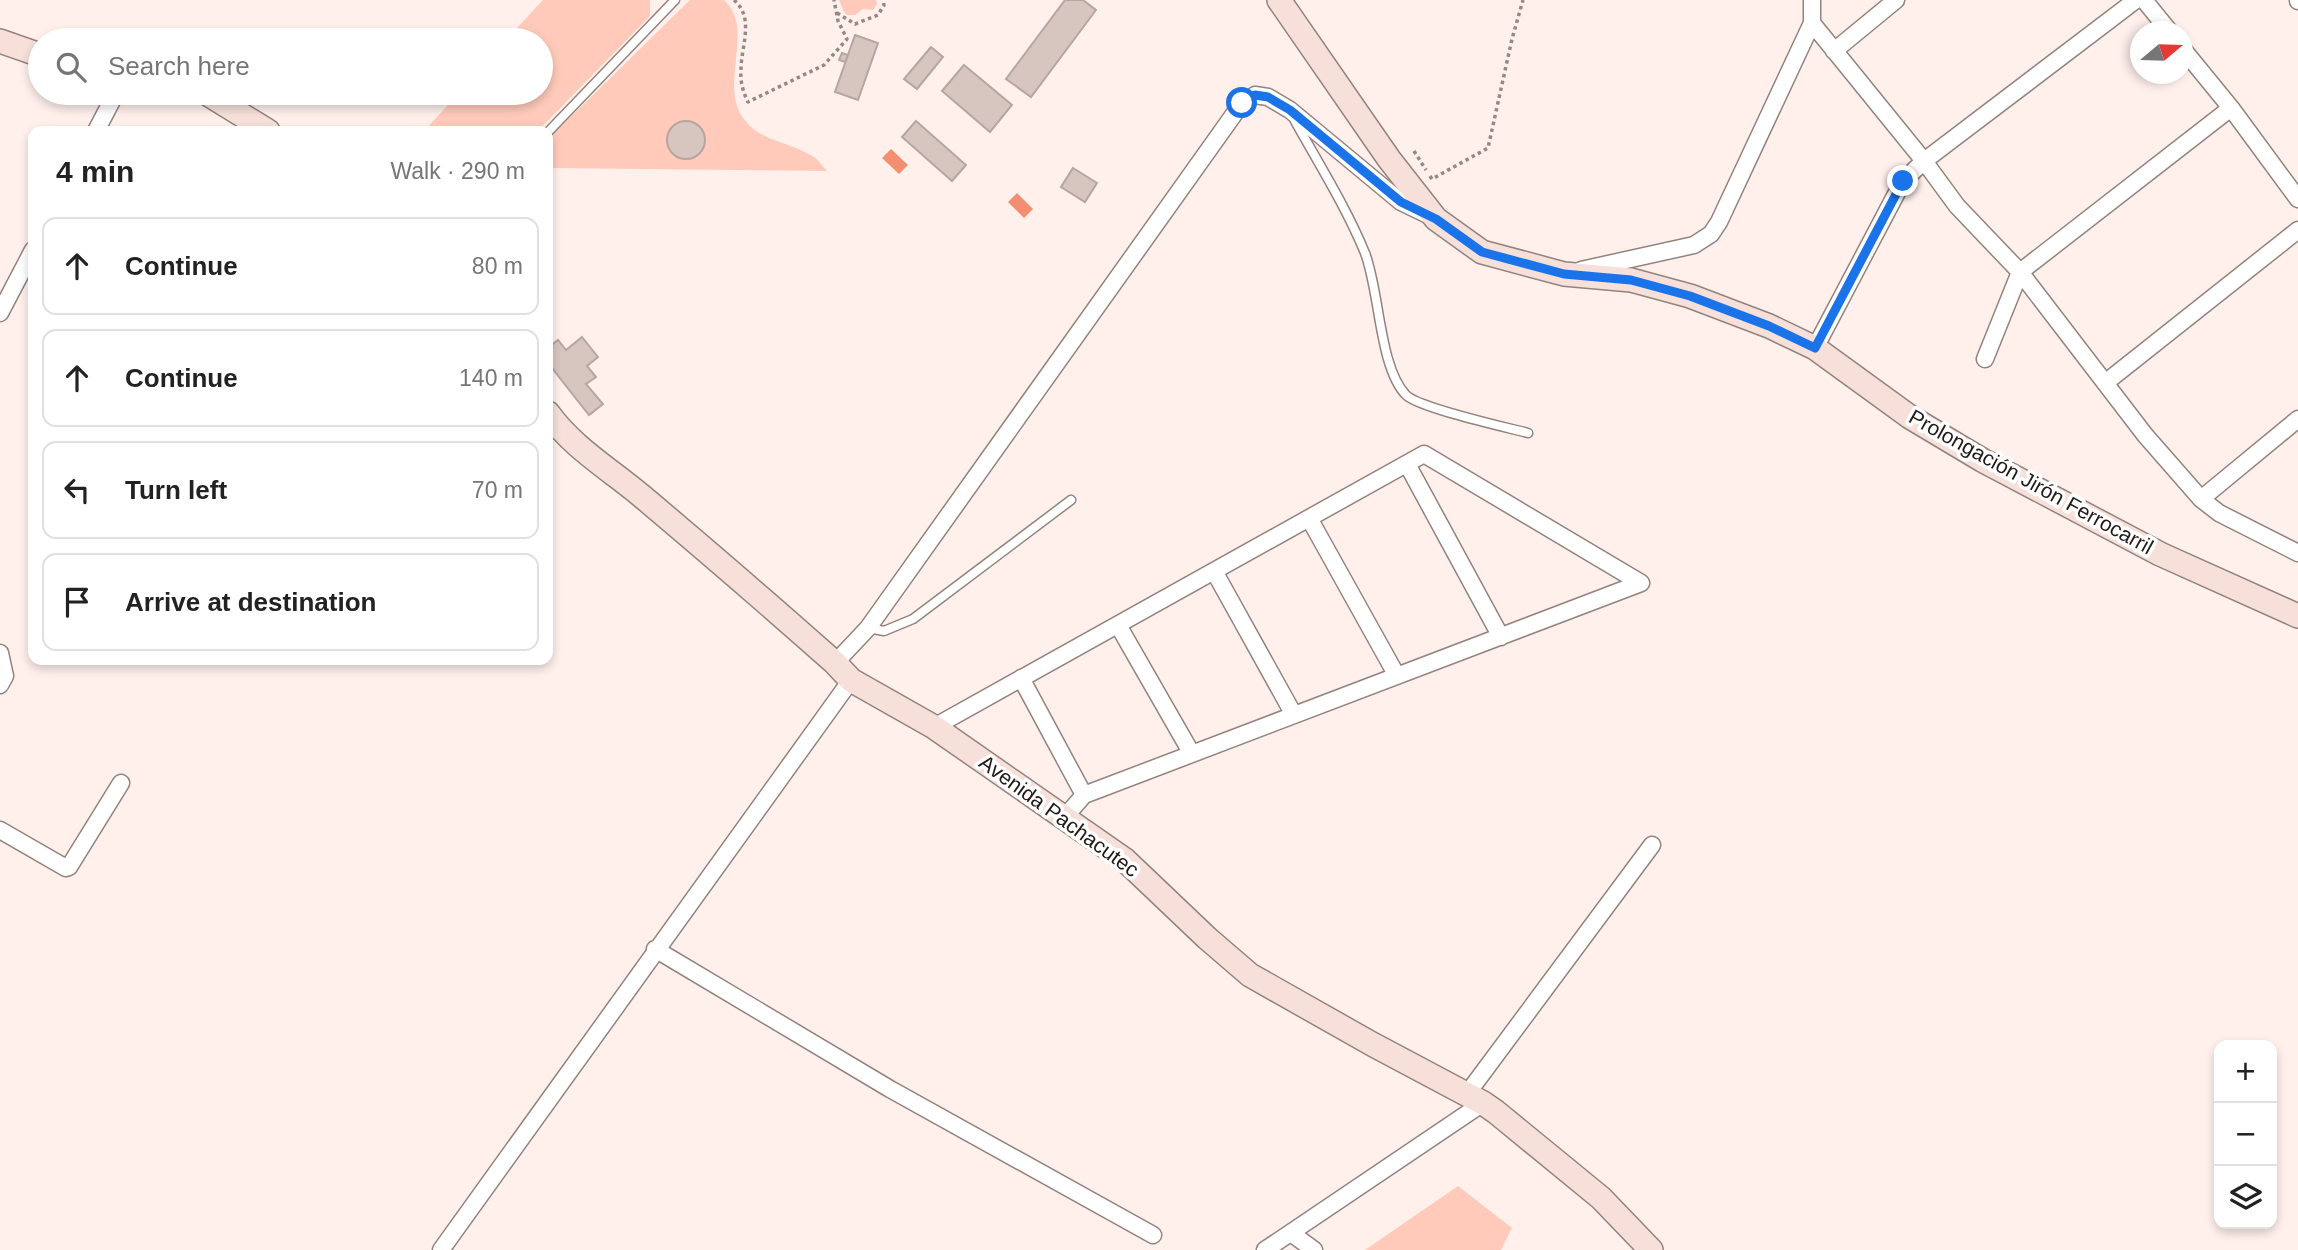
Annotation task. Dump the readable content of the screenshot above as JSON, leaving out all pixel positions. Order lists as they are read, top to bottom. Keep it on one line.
{"streets":{"main road":["Prolongación Jirón Ferrocarril","Avenida Pachacutec"]},"north":"right","page":{"search":"Search here","heading":["4 min","Walk · 290 m"],"list":[["Continue","80 m"],["Continue","140 m"],["Turn left","70 m"],"Arrive at destination"],"map_buttons":["+","−"]}}
